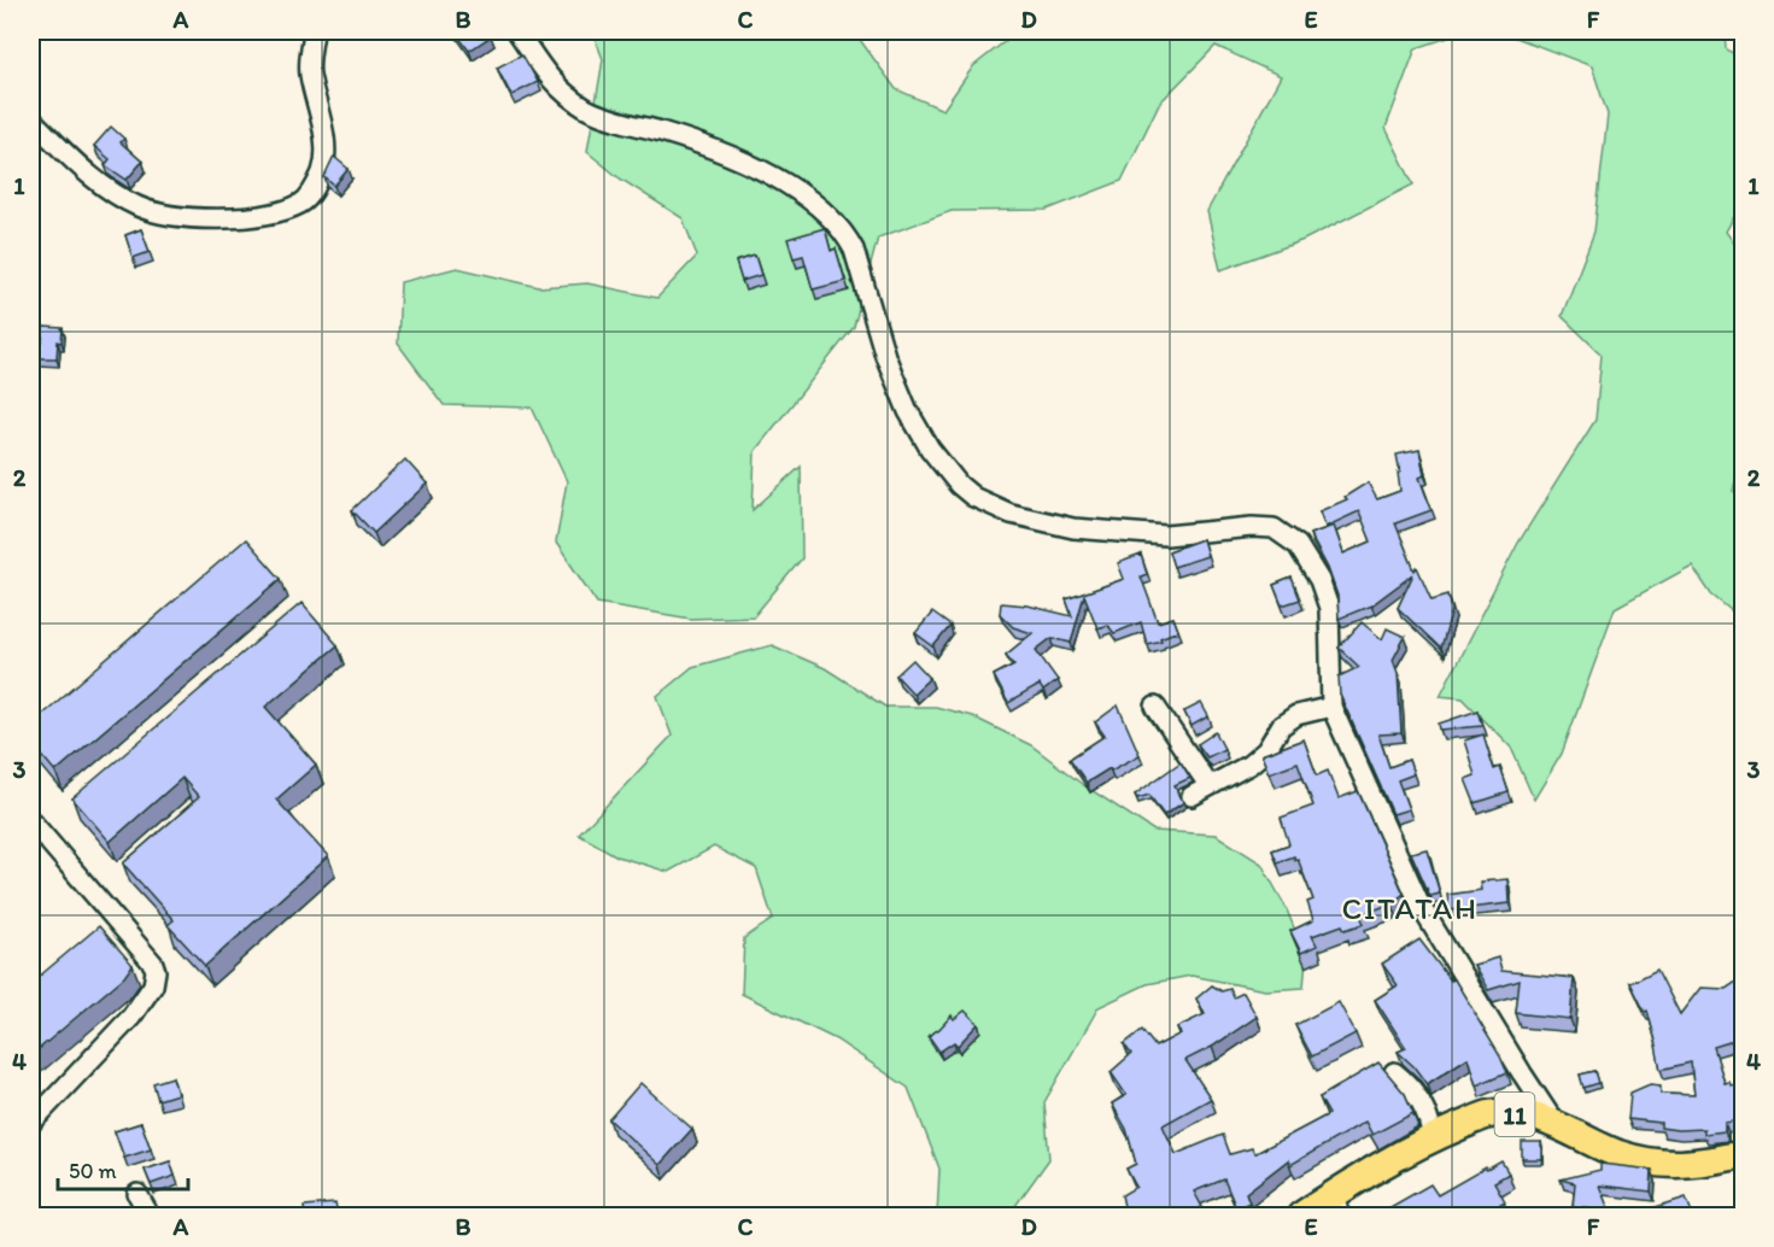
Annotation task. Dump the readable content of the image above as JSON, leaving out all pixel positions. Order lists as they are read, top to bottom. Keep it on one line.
{"streets":{"highway":["11"]},"districts":["CITATAH"],"scale_bar":"50 m","grid":{"columns":["A","B","C","D","E","F"],"rows":["1","2","3","4"]}}
